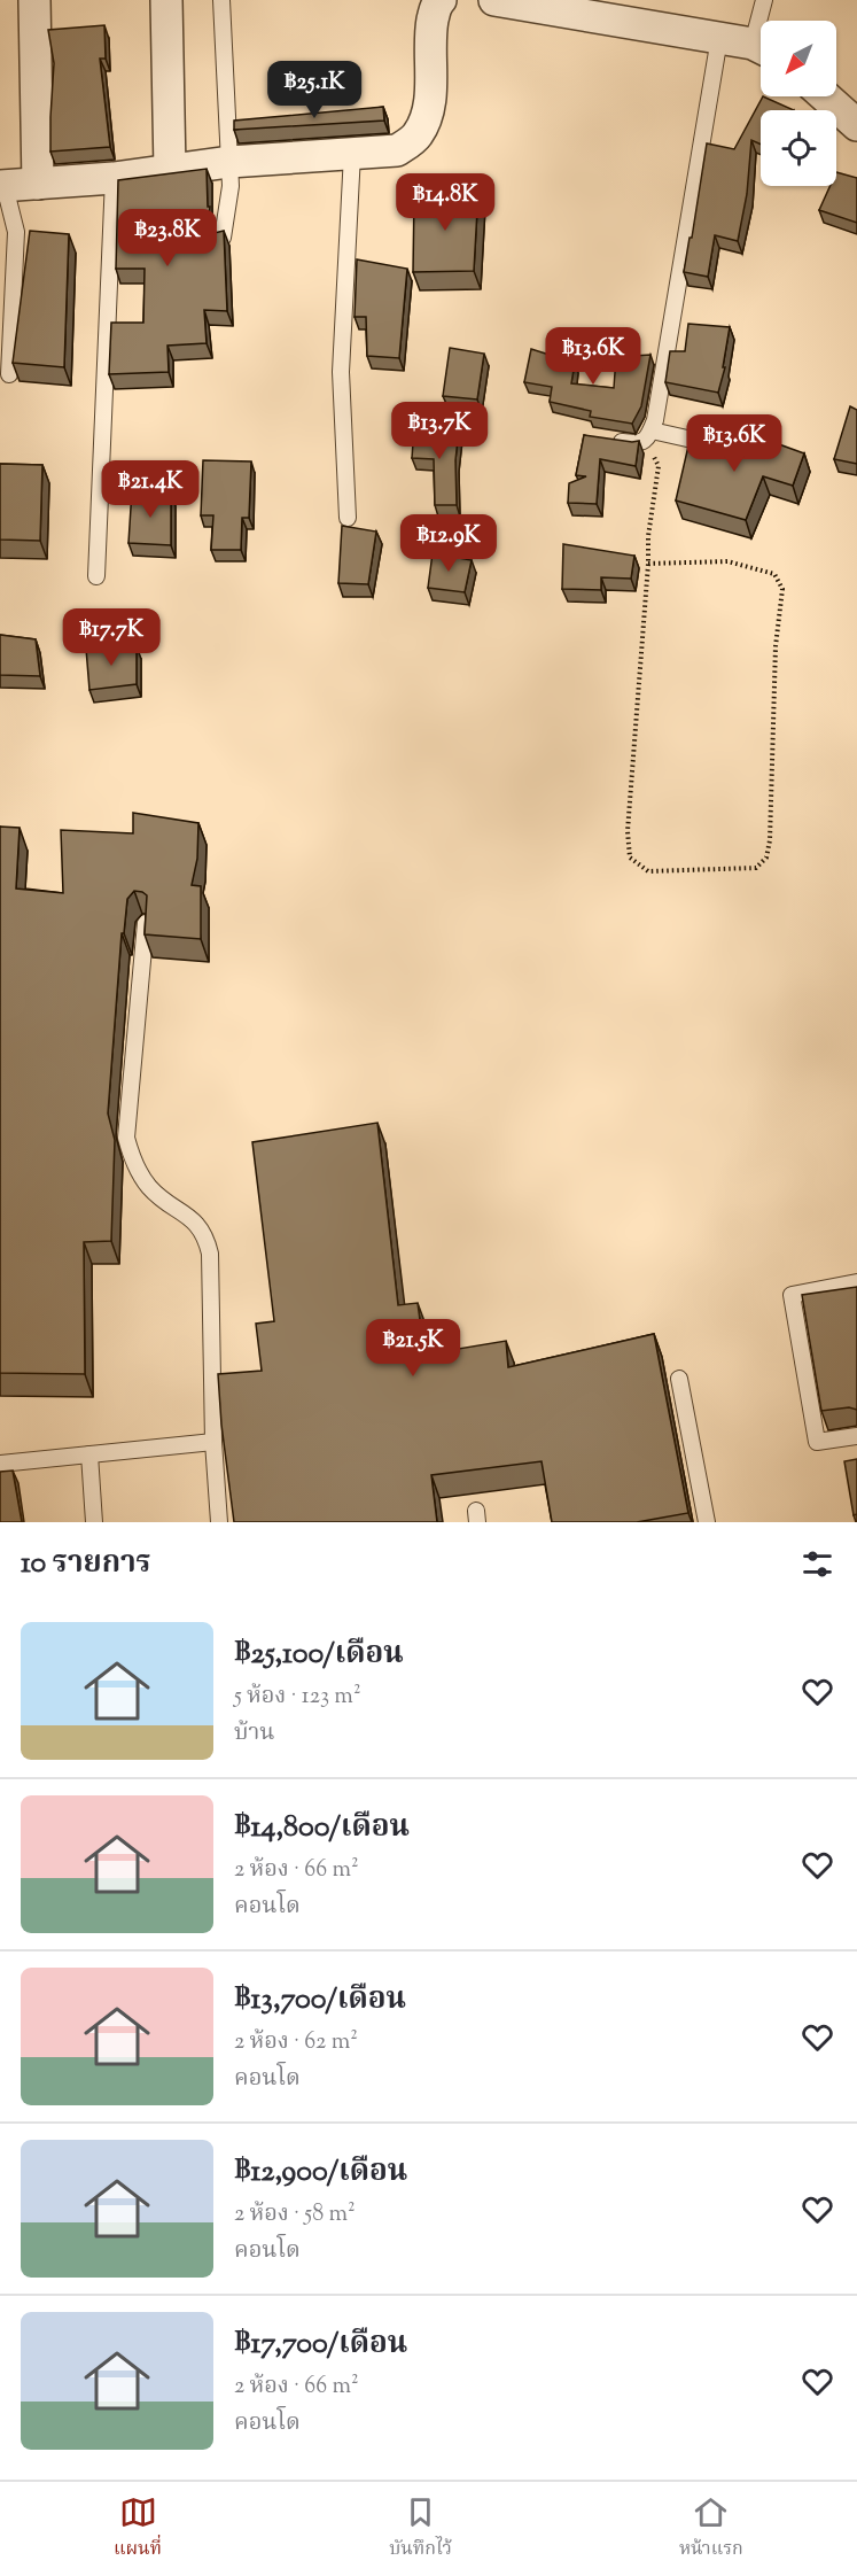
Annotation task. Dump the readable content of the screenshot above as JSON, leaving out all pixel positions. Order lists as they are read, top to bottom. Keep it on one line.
{"north":"bottom left","page":{"price":["฿25.1K","฿14.8K","฿23.8K","฿13.6K","฿13.7K","฿13.6K","฿21.4K","฿12.9K","฿17.7K","฿21.5K"],"heading":"10 รายการ","list":[{"name":"฿25,100/เดือน","note":"5 ห้อง · 123 m² · บ้าน"},{"name":"฿14,800/เดือน","note":"2 ห้อง · 66 m² · คอนโด"},{"name":"฿13,700/เดือน","note":"2 ห้อง · 62 m² · คอนโด"},{"name":"฿12,900/เดือน","note":"2 ห้อง · 58 m² · คอนโด"},{"name":"฿17,700/เดือน","note":"2 ห้อง · 66 m² · คอนโด"}],"tabs":["แผนที่","บันทึกไว้","หน้าแรก"]}}
